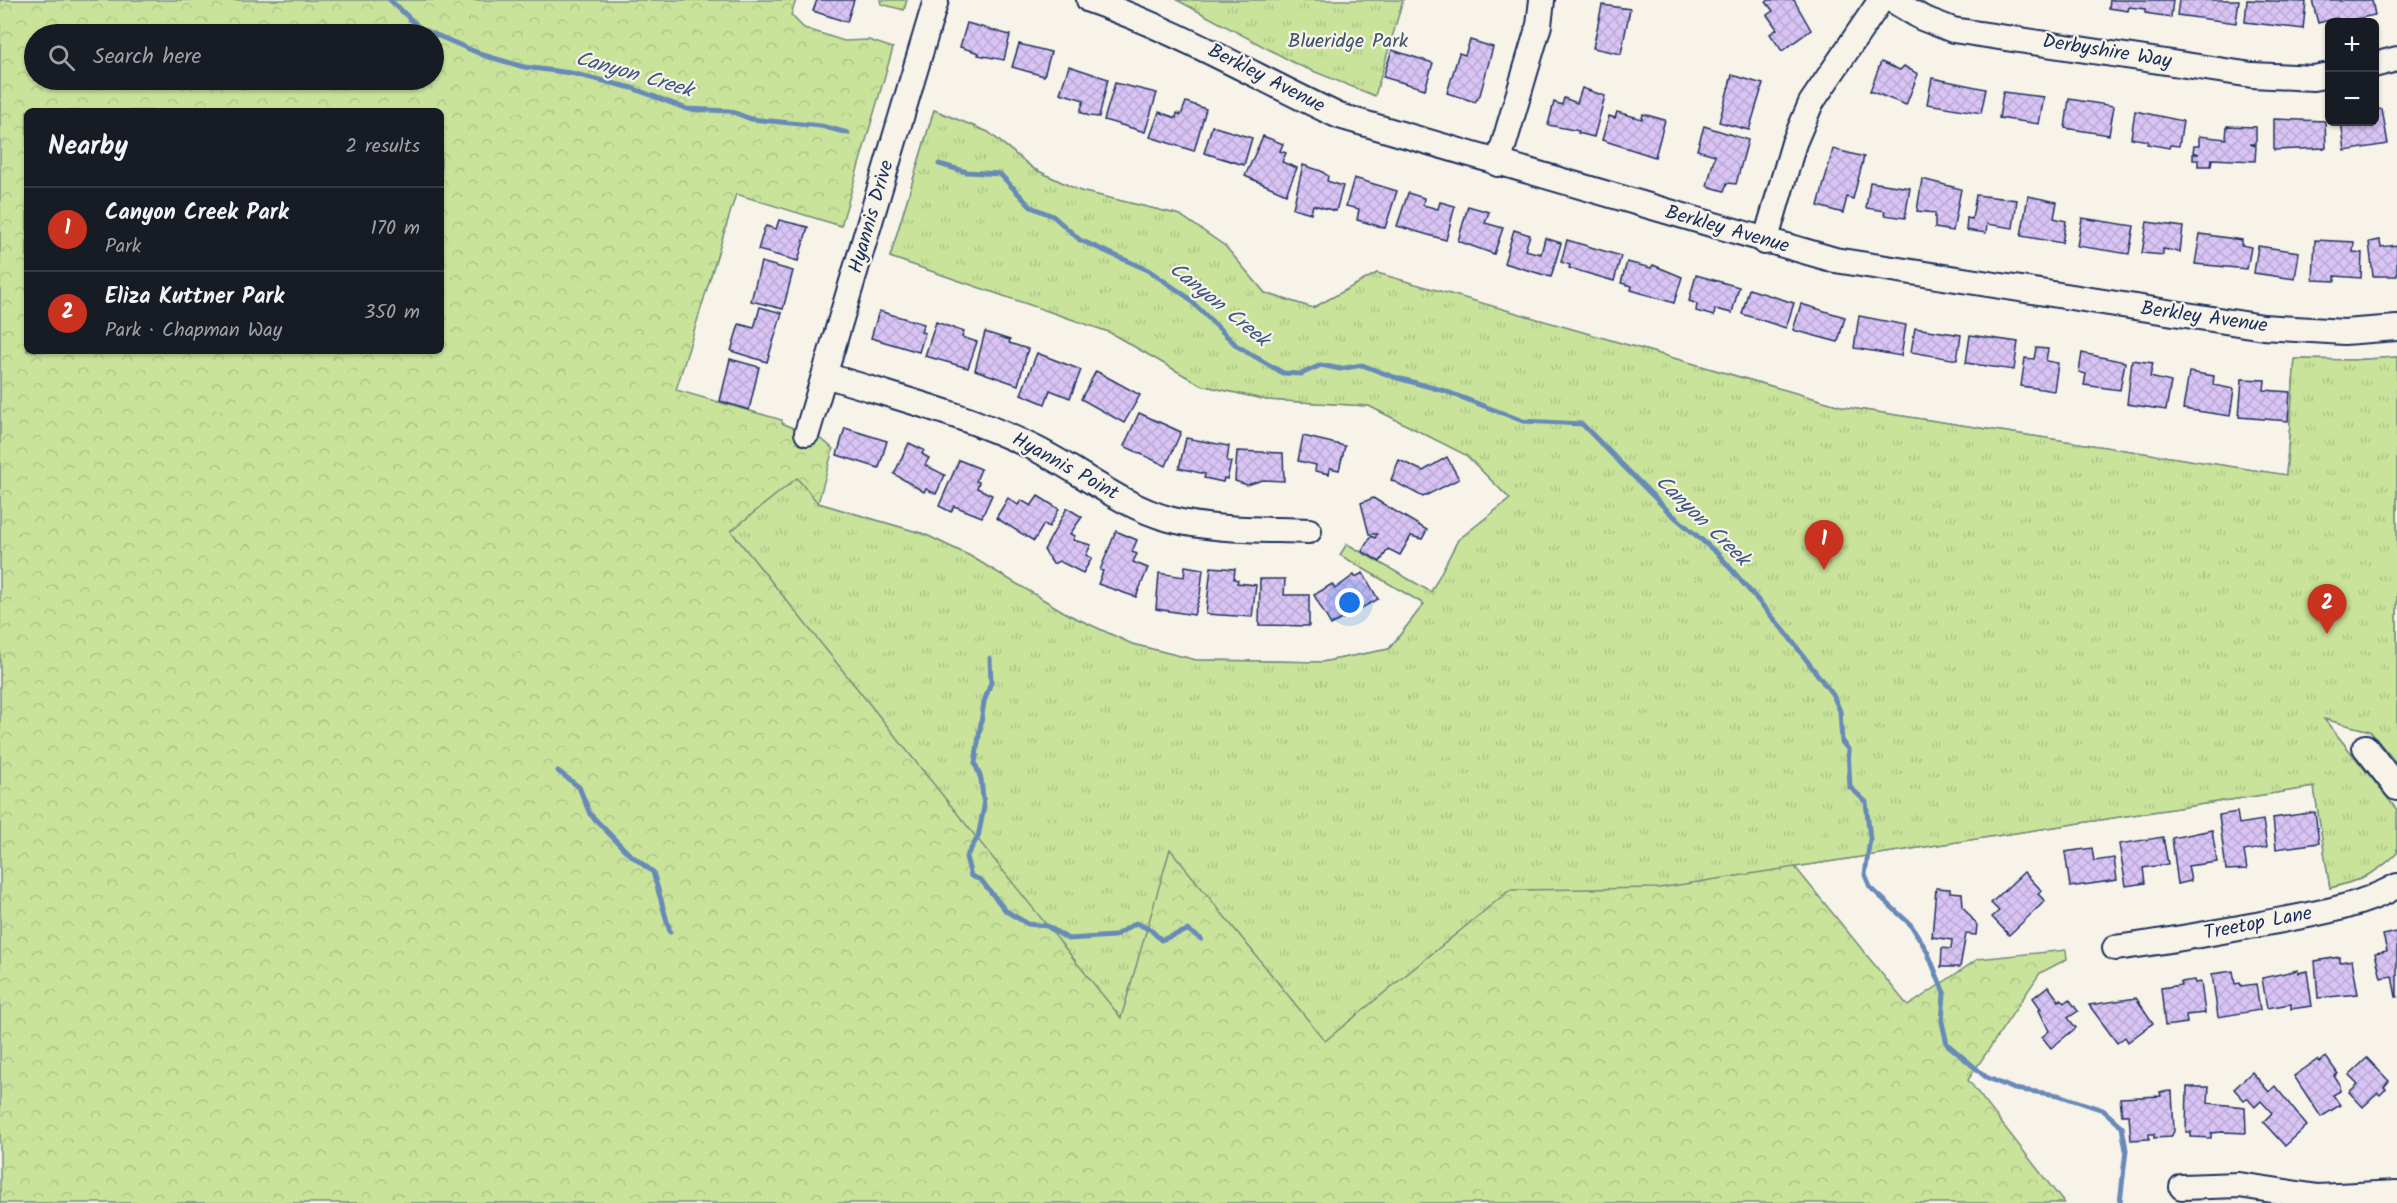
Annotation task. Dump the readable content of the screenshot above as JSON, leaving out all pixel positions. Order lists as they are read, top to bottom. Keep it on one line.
{"streets":{"street":["Derbyshire Way","Berkley Avenue","Hyannis Drive","Hyannis Point","Treetop Lane"]},"crossings":[["Hyannis Drive","Hyannis Point"]],"water":["Canyon Creek"],"parks":["Blueridge Park"],"page":{"map_buttons":["+","−"],"search":"Search here","heading":["Nearby","2 results"],"list":[{"mark":"1","name":"Canyon Creek Park","note":"Park","value":"170 m"},{"mark":"2","name":"Eliza Kuttner Park","note":"Park · Chapman Way","value":"350 m"}],"pins":["1","2"]}}
